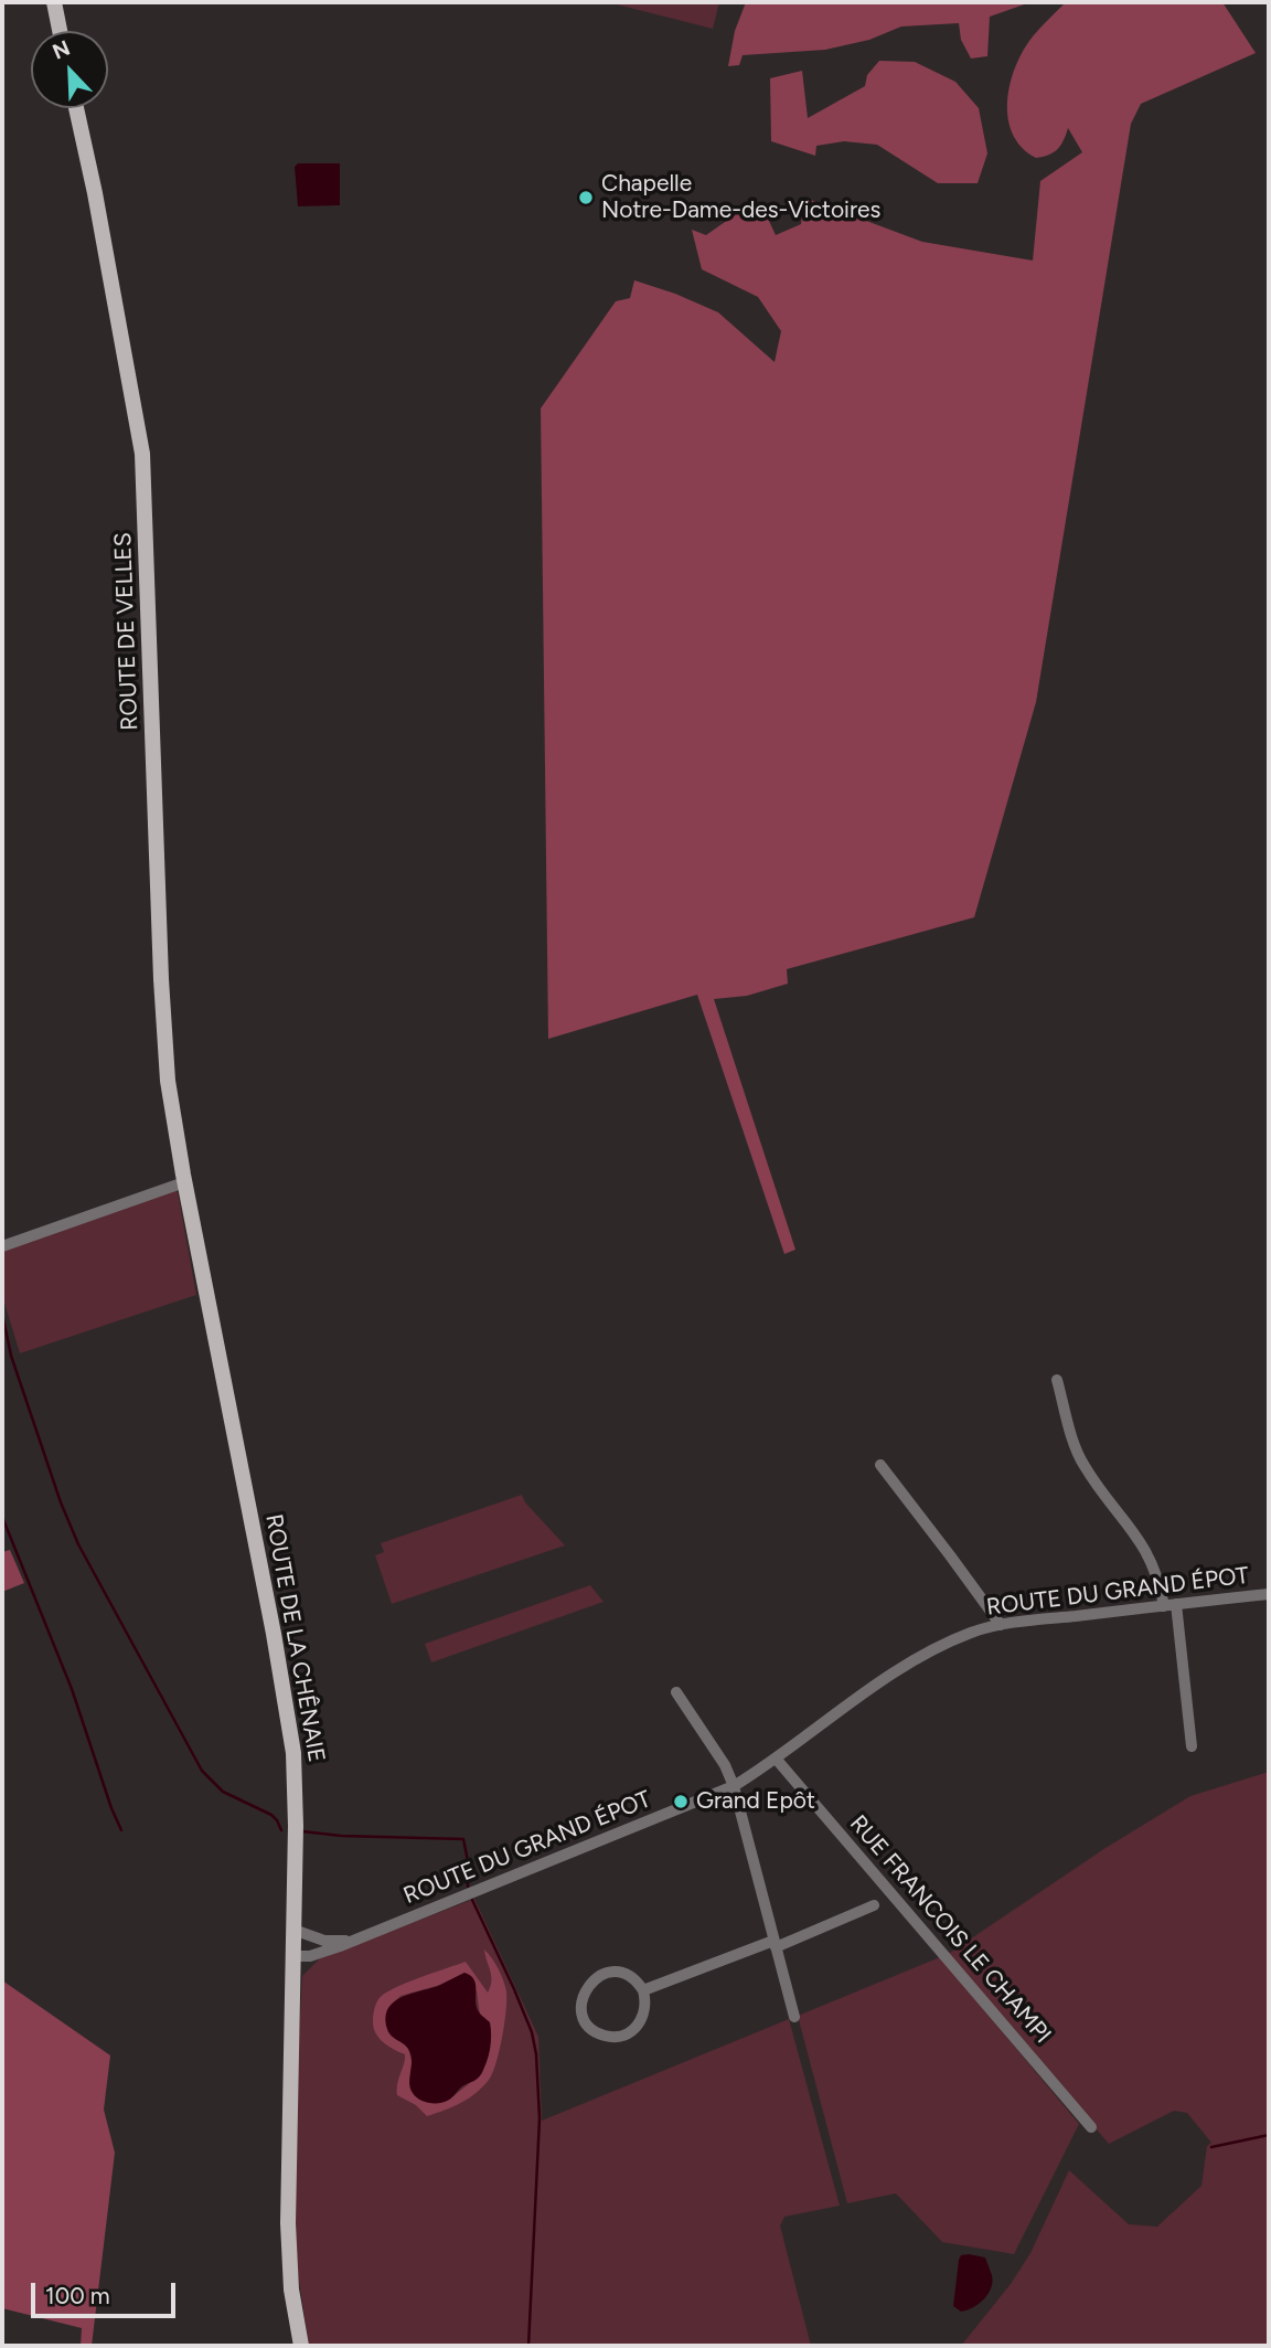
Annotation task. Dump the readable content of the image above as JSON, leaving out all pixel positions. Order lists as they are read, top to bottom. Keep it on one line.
{"streets":{"main road":["ROUTE DE VELLES","ROUTE DE LA CHÊNAIE"],"street":["ROUTE DU GRAND ÉPOT","RUE FRANCOIS LE CHAMPI"]},"crossings":[["ROUTE DE VELLES","ROUTE DE LA CHÊNAIE"],["ROUTE DU GRAND ÉPOT","ROUTE DE LA CHÊNAIE"],["ROUTE DU GRAND ÉPOT","RUE FRANCOIS LE CHAMPI"]],"places":["Chapelle Notre-Dame-des-Victoires","Grand Epôt"],"scale_bar":"100 m","north":"top left"}
